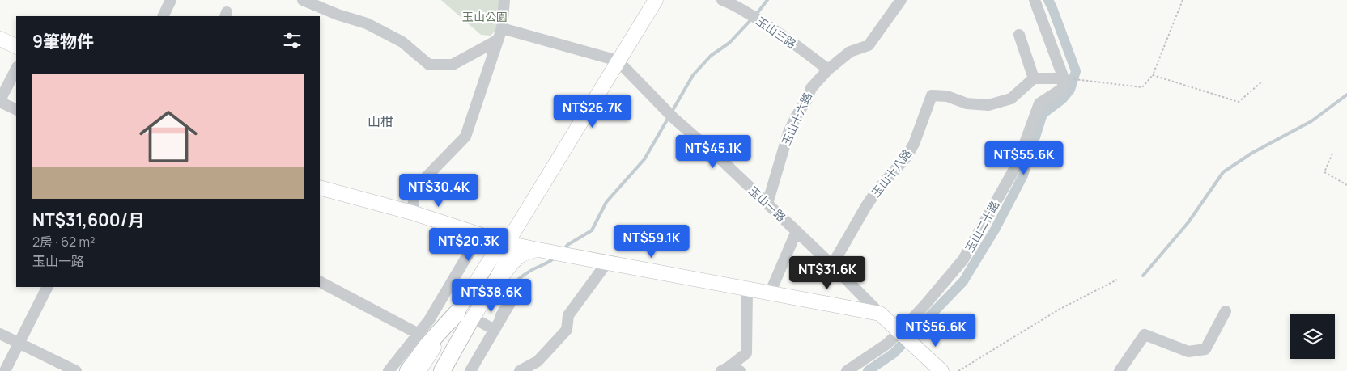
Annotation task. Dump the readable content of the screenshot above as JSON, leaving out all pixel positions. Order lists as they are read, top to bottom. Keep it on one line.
{"streets":{"street":["玉山三路","玉山十六路","玉山十八路","玉山一路","玉山二十路"]},"crossings":[["玉山三路","玉山十六路"],["玉山十六路","玉山一路"],["玉山十八路","玉山一路"]],"districts":["山柑"],"parks":["玉山公園"],"page":{"heading":"9筆物件","list":[{"name":"NT$31,600/月","note":"2房 · 62 m² · 玉山一路"}],"price":["NT$26.7K","NT$45.1K","NT$55.6K","NT$30.4K","NT$59.1K","NT$20.3K","NT$31.6K","NT$38.6K","NT$56.6K"]}}
